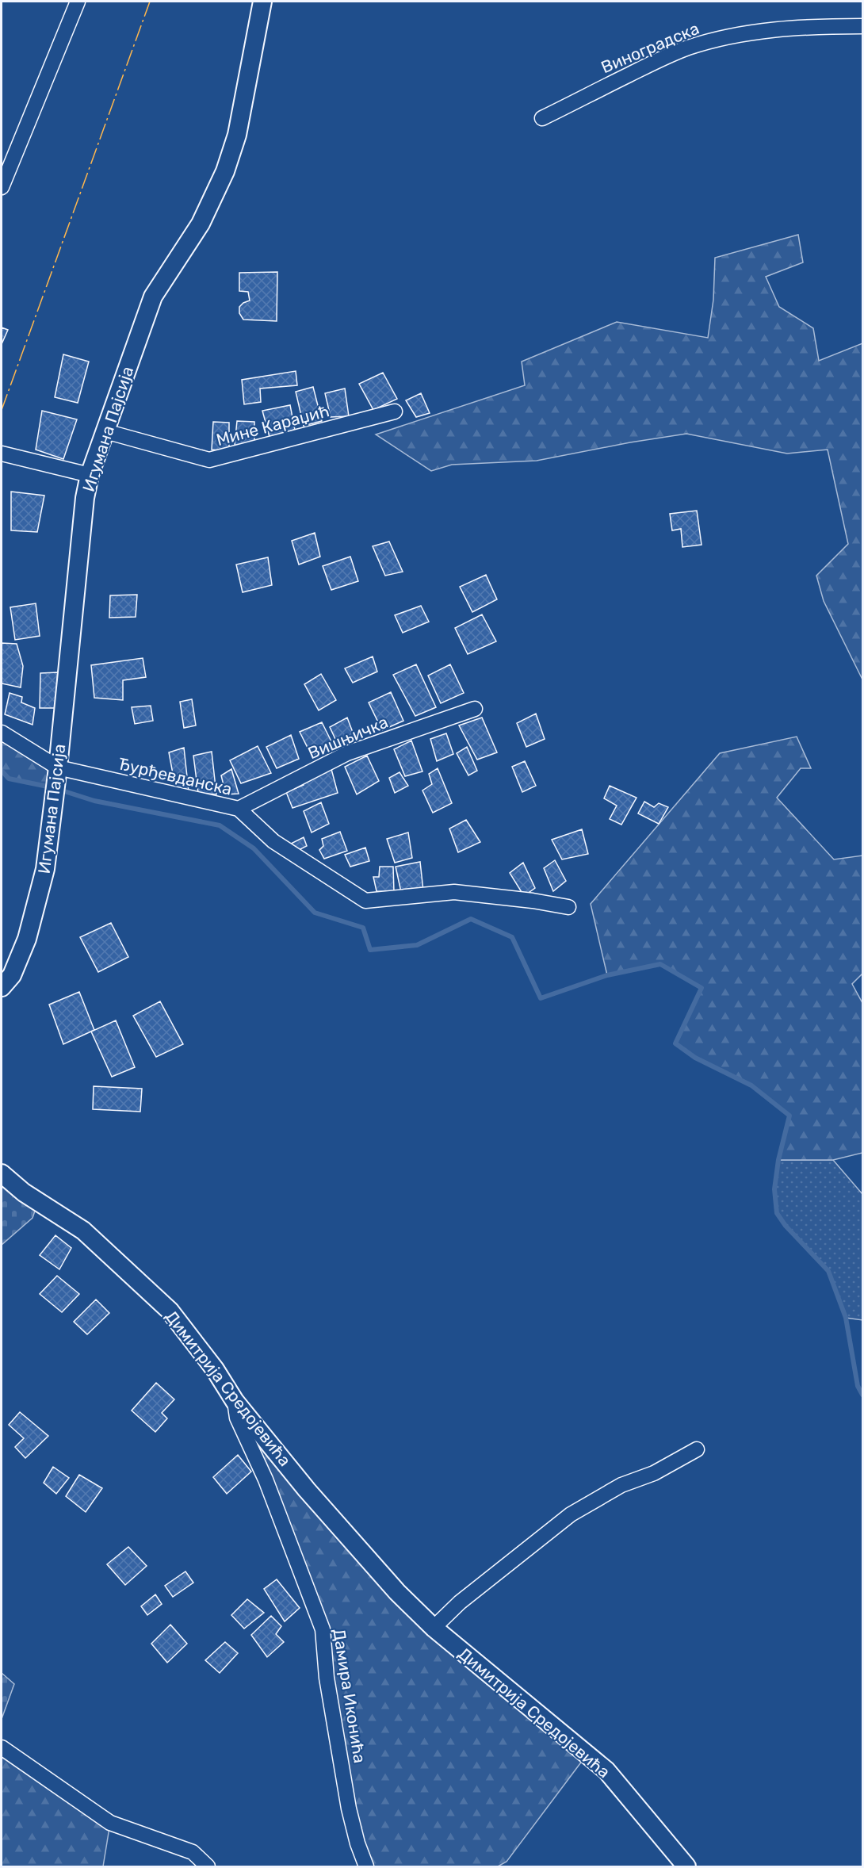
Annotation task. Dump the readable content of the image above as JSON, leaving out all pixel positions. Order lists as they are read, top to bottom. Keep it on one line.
{"streets":{"street":["Виноградска","Мине Караџић","Игумана Пајсија","Вишњичка","Ђурђевданска","Димитрија Средојевића","Дамира Иконића"]},"crossings":[["Мине Караџић","Игумана Пајсија"],["Игумана Пајсија","Ђурђевданска"],["Вишњичка","Ђурђевданска"],["Димитрија Средојевића","Дамира Иконића"]]}
